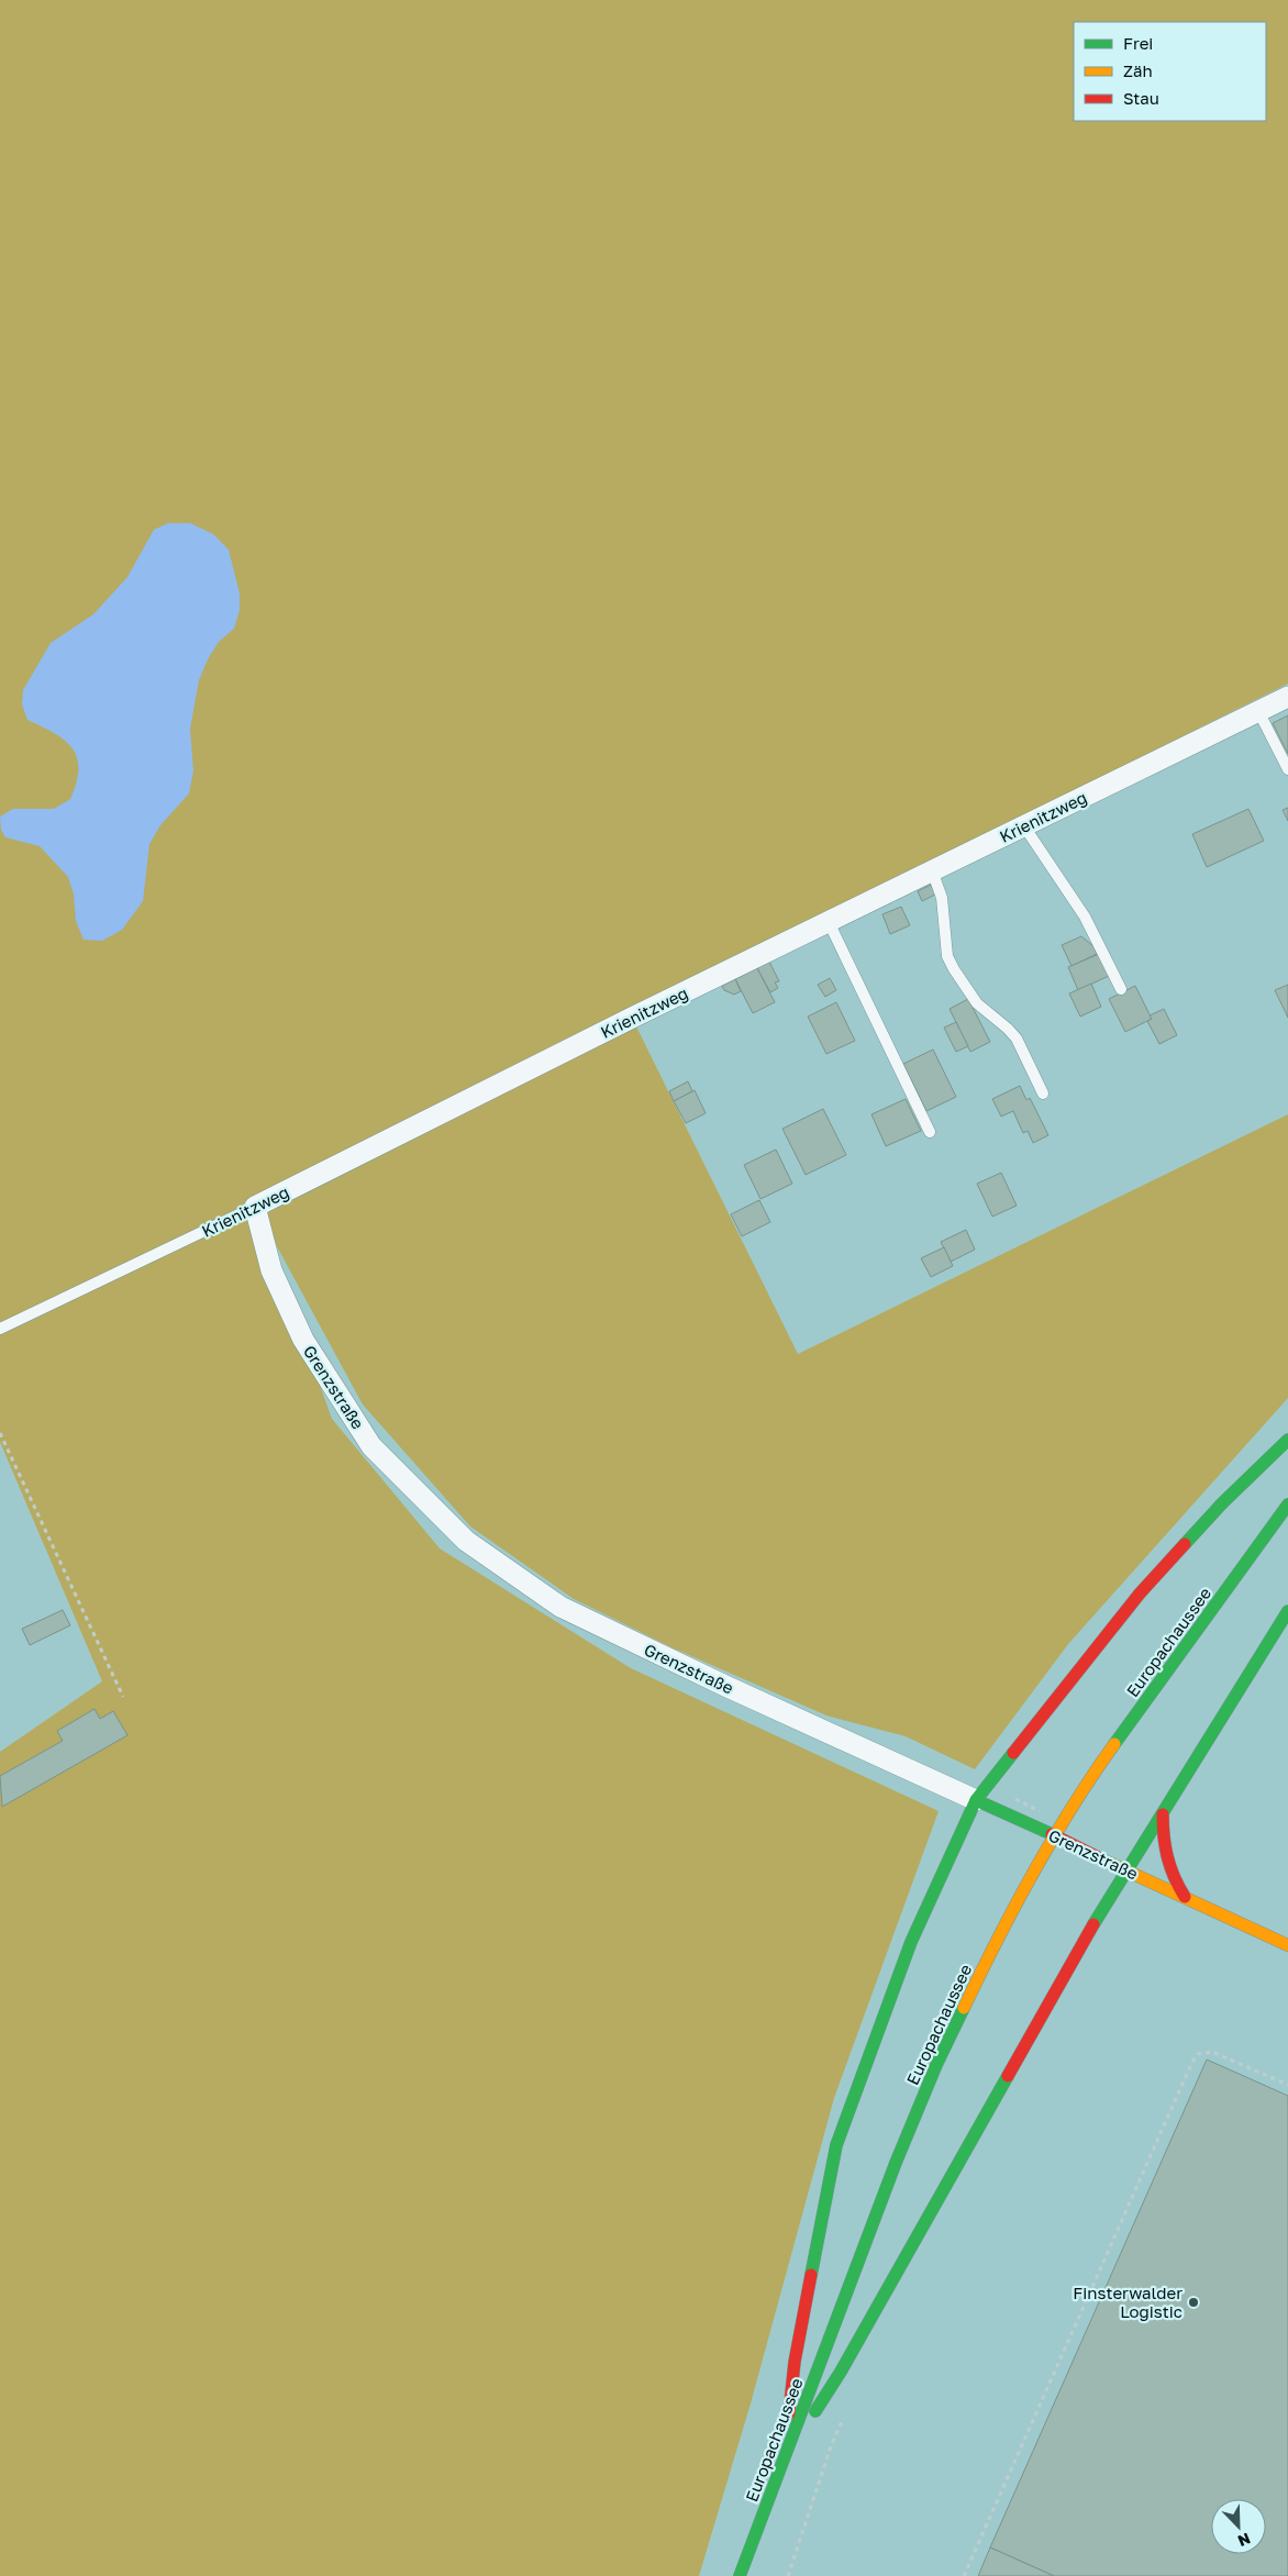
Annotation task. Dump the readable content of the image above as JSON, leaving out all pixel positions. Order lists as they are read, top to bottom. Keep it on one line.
{"streets":{"main road":["Grenzstraße","Europachaussee"],"street":["Krienitzweg"]},"crossings":[["Krienitzweg","Grenzstraße"]],"places":["Finsterwalder Logistic"],"legend":["Frei","Zäh","Stau"],"north":"bottom right"}
